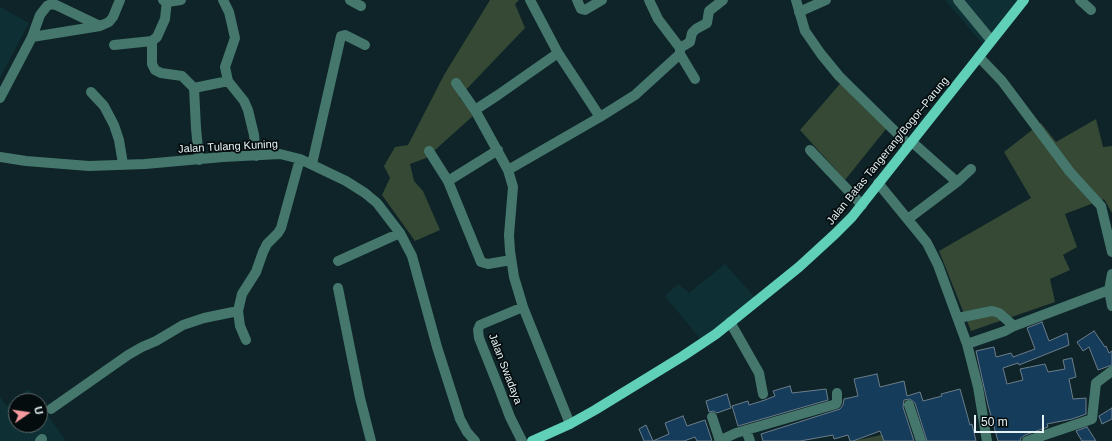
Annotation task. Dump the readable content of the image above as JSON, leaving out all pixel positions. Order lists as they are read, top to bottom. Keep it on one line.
{"streets":{"main road":["Jalan Batas Tangerang/Bogor–Parung"],"street":["Jalan Tulang Kuning","Jalan Swadaya"]},"scale_bar":"50 m","north":"right"}
